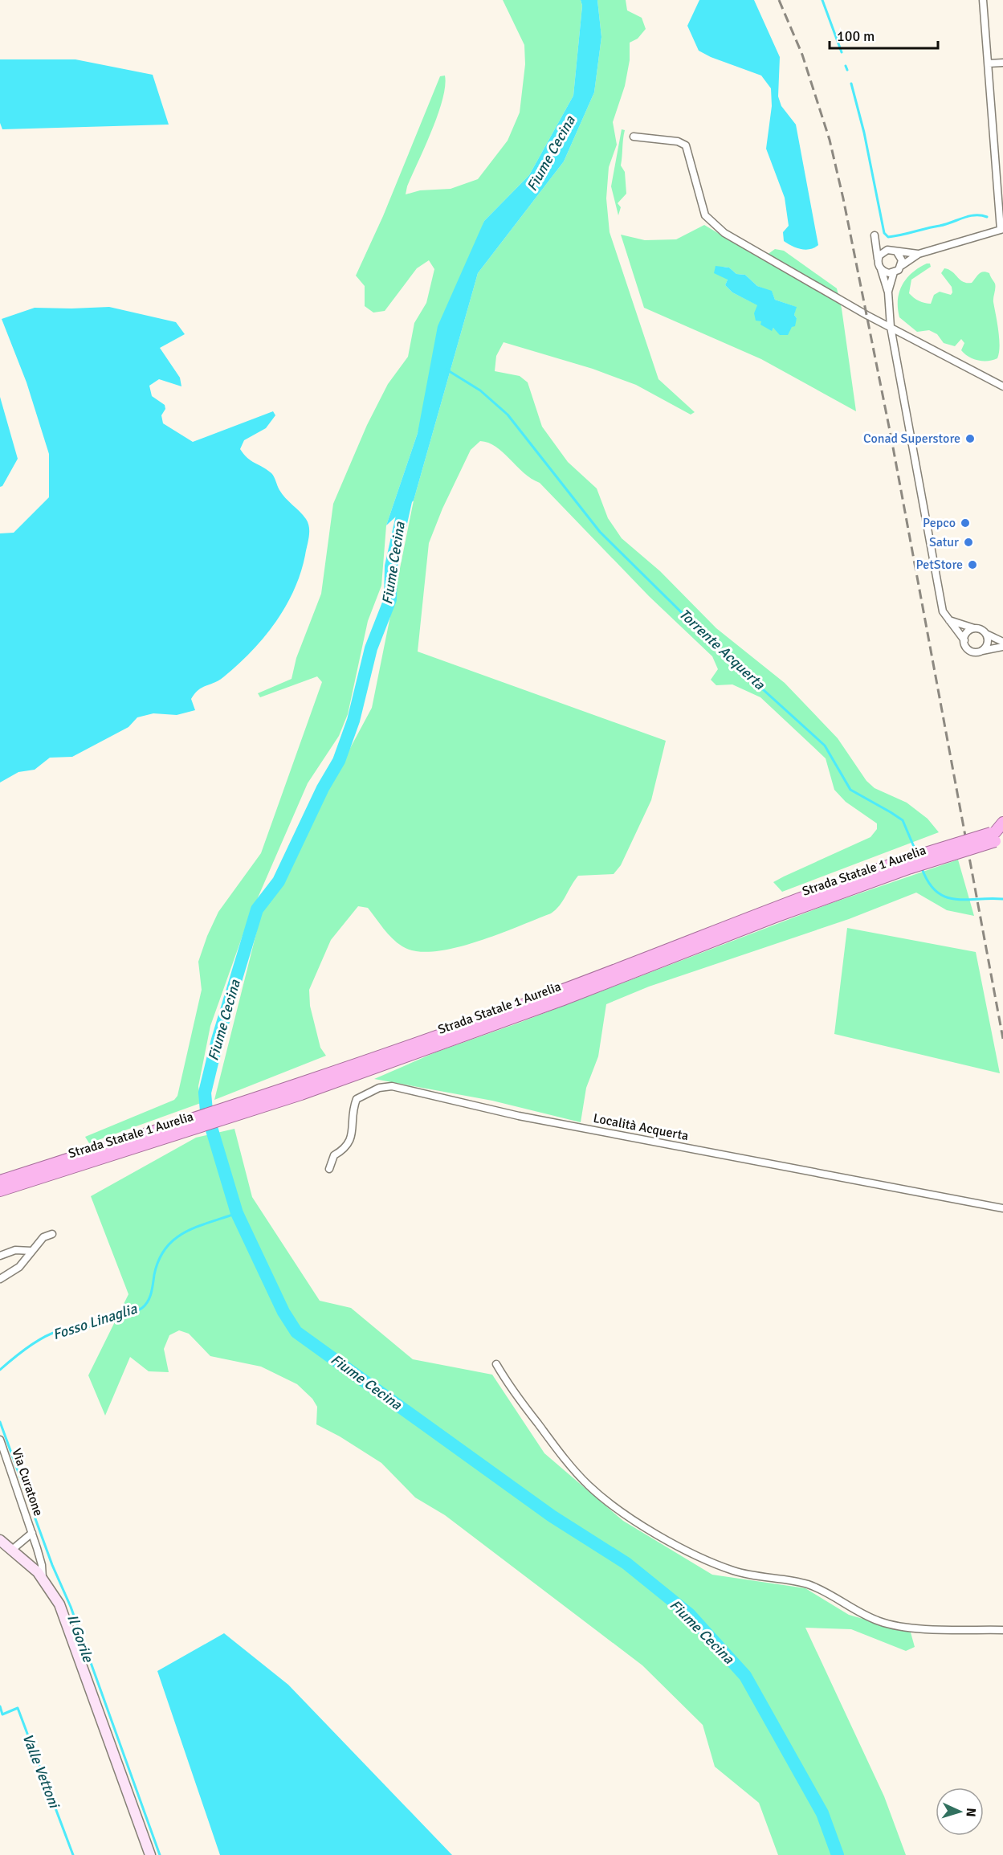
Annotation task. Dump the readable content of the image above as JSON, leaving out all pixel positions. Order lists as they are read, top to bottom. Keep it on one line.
{"streets":{"highway":["Strada Statale 1 Aurelia"],"street":["Località Acquerta","Via Curatone"]},"water":["Fiume Cecina","Torrente Acquerta","Fosso Linaglia","Il Gorile","Valle Vettoni"],"places":["Conad Superstore","Pepco","Satur","PetStore"],"scale_bar":"100 m","north":"right"}
